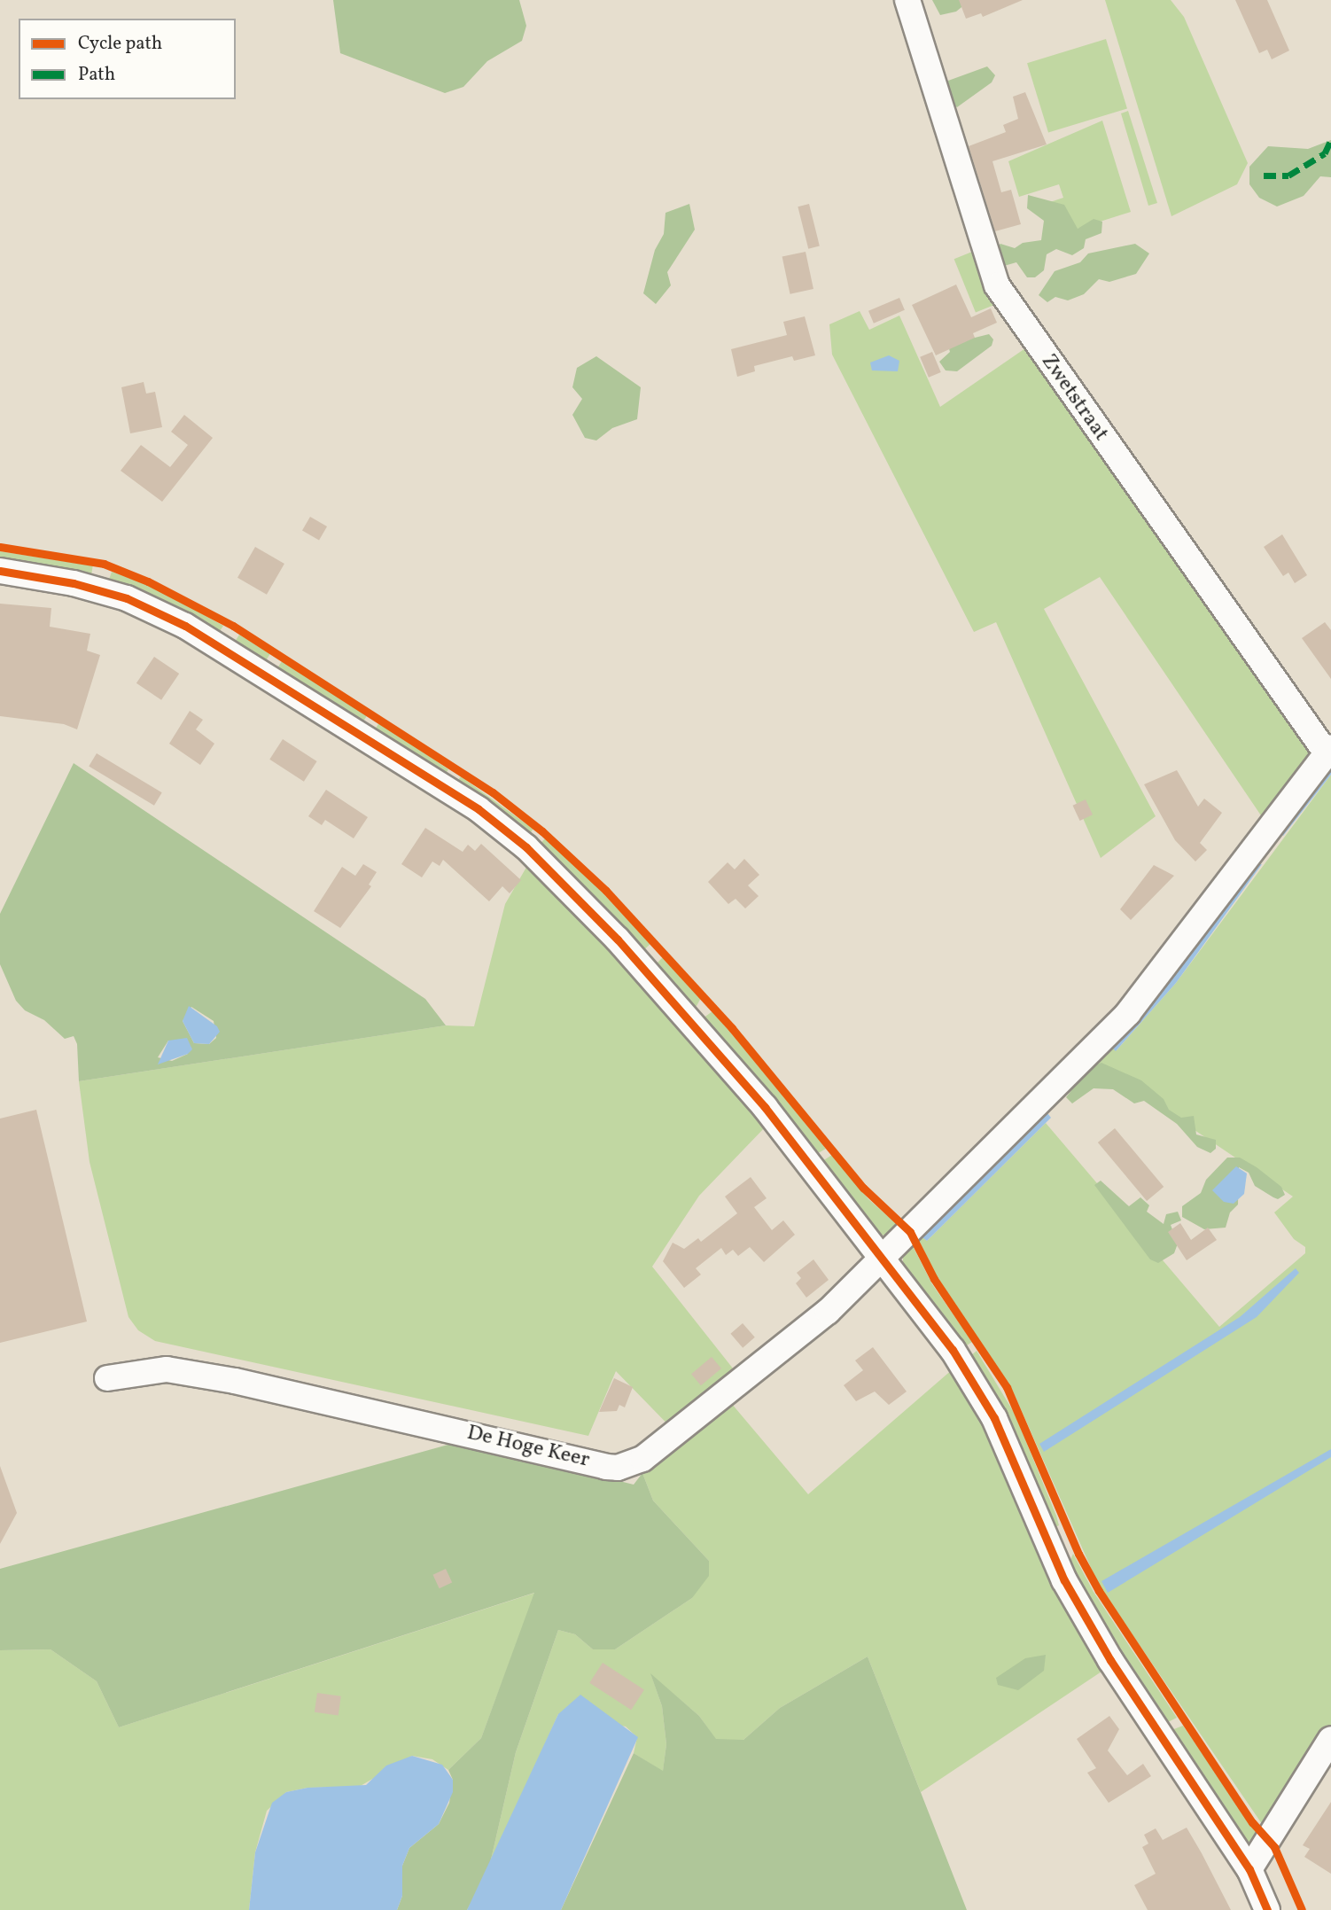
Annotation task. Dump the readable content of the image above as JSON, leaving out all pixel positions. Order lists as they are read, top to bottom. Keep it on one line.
{"streets":{"street":["Zwetstraat","De Hoge Keer"]},"crossings":[["Zwetstraat","De Hoge Keer"]],"legend":["Cycle path","Path"]}
